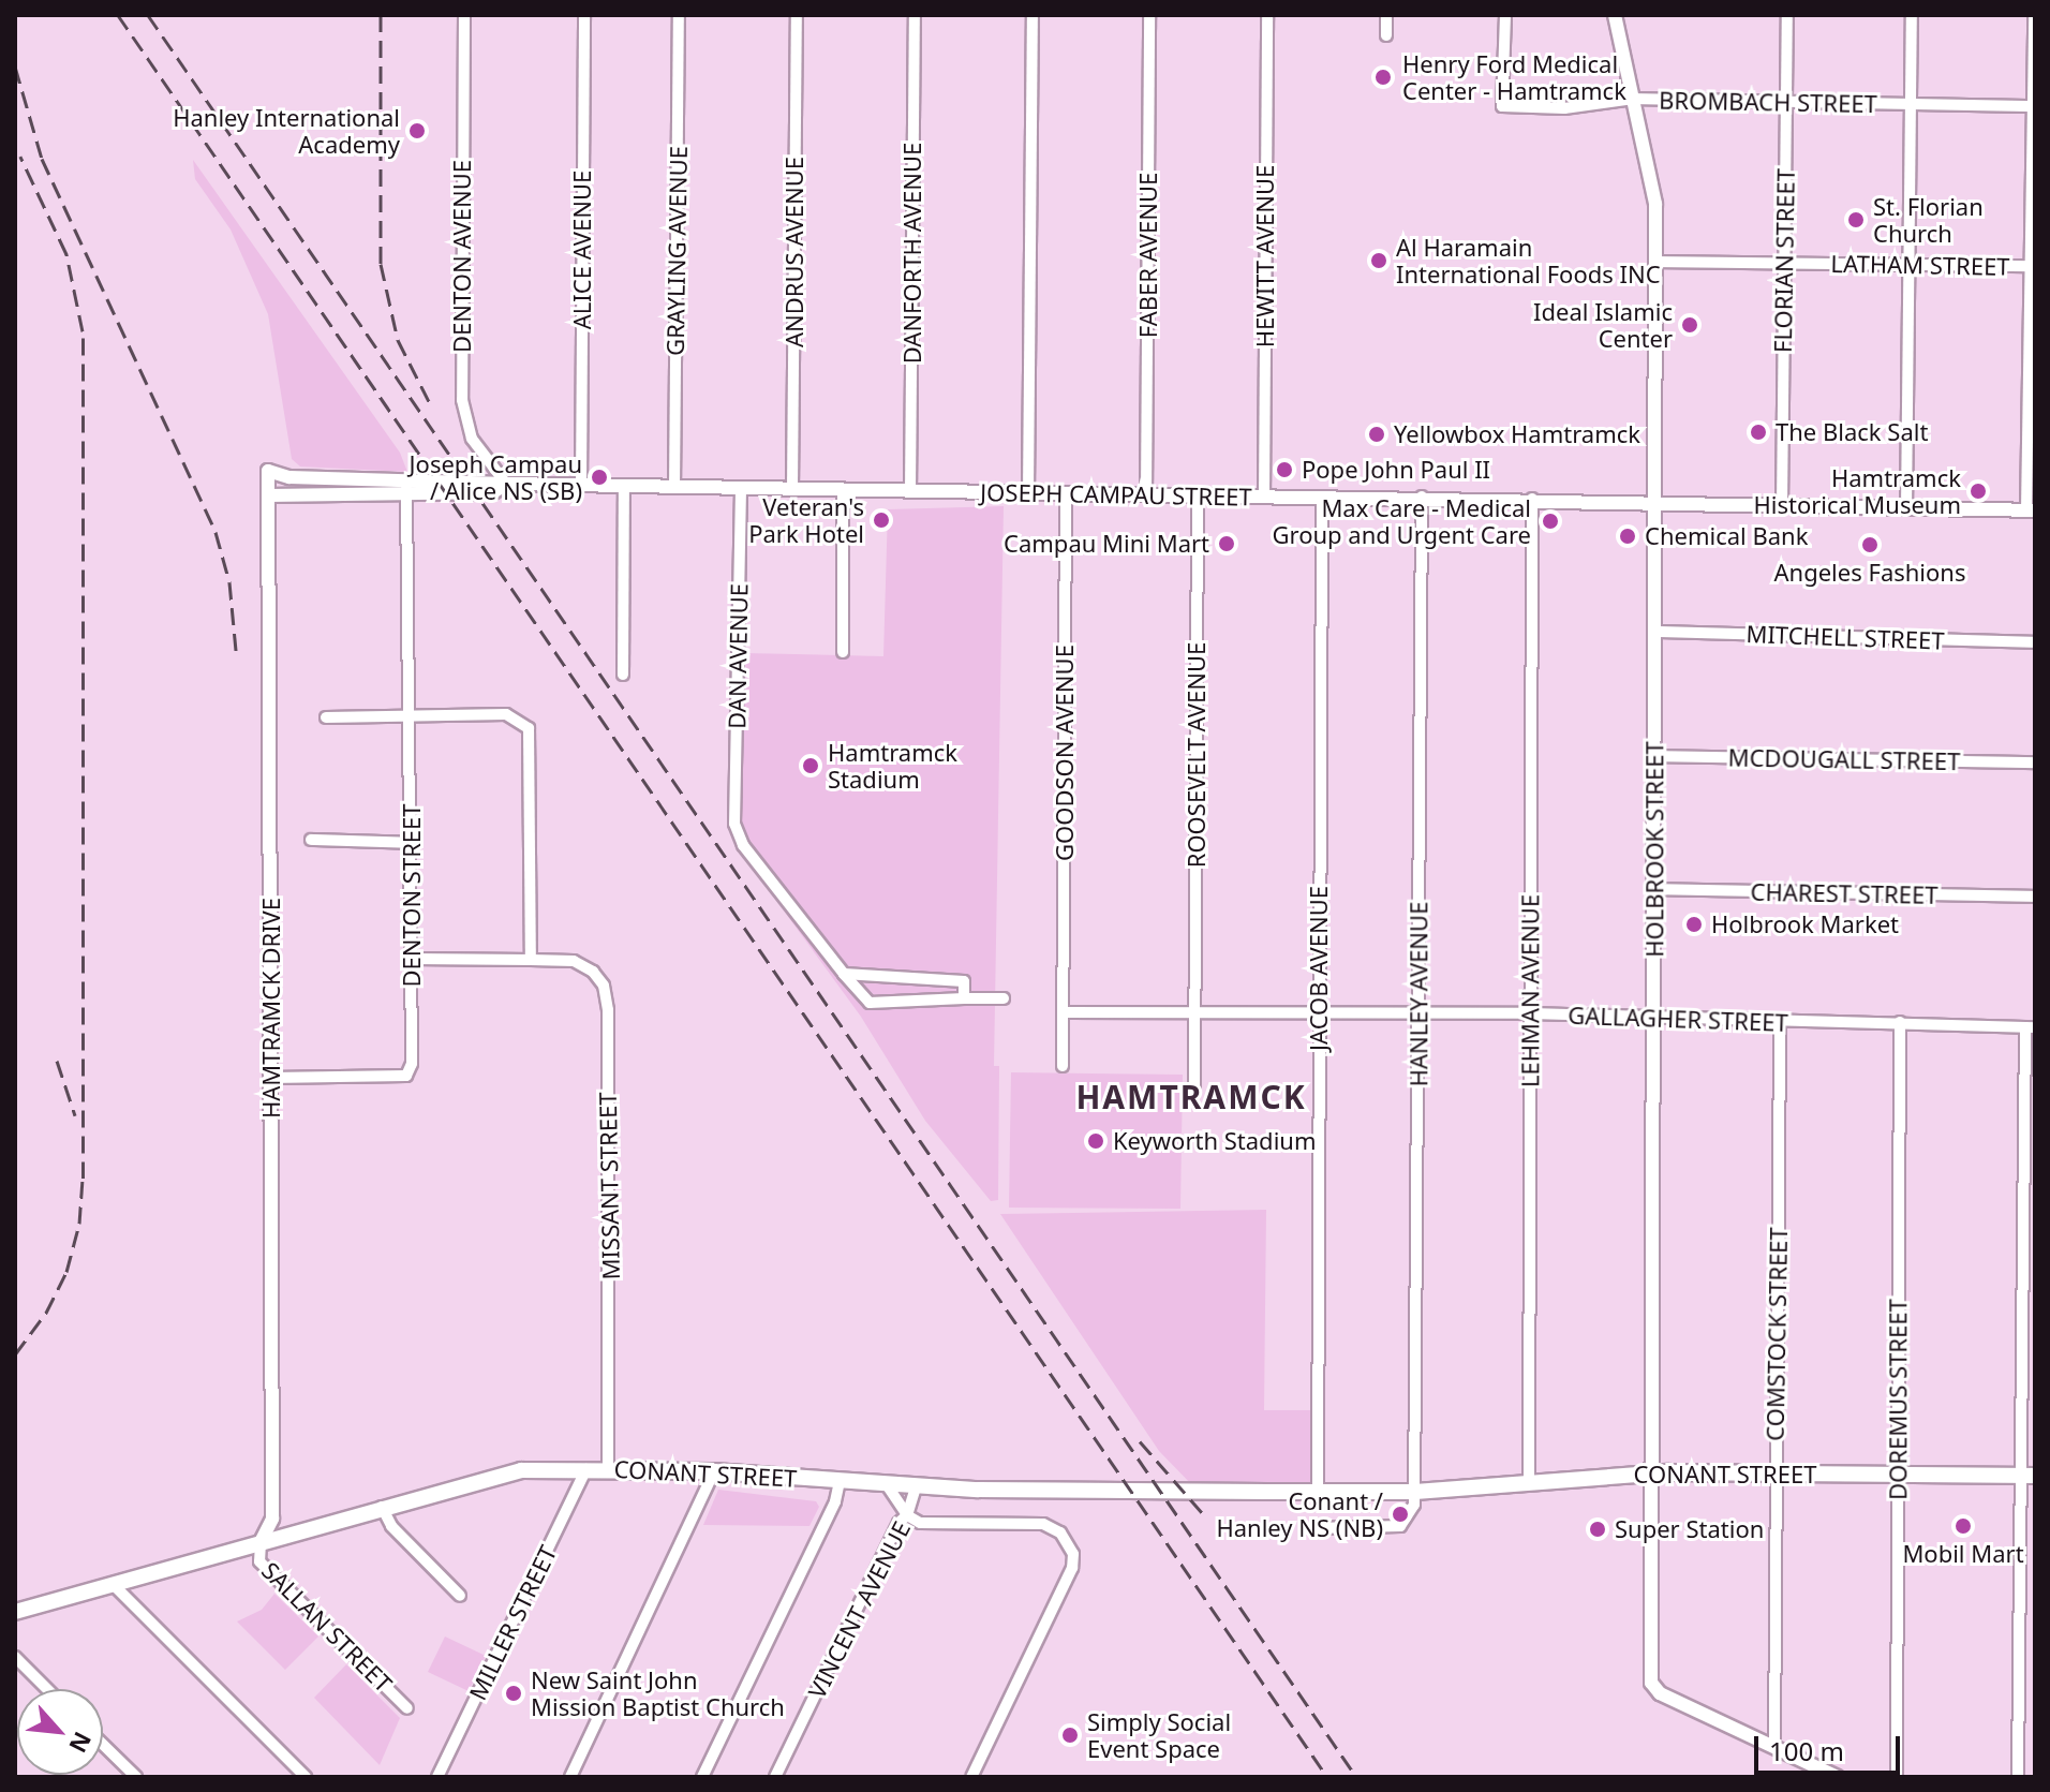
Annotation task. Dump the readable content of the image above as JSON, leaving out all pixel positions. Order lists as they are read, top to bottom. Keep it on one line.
{"streets":{"main road":["CONANT STREET"],"street":["BROMBACH STREET","ALICE AVENUE","GRAYLING AVENUE","ANDRUS AVENUE","DANFORTH AVENUE","FABER AVENUE","DENTON AVENUE","HEWITT AVENUE","FLORIAN STREET","LATHAM STREET","JOSEPH CAMPAU STREET","MITCHELL STREET","DAN AVENUE","GOODSON AVENUE","ROOSEVELT AVENUE","MCDOUGALL STREET","HOLBROOK STREET","CHAREST STREET","DENTON STREET","JACOB AVENUE","LEHMAN AVENUE","HANLEY AVENUE","HAMTRAMCK DRIVE","GALLAGHER STREET","MISSANT STREET","COMSTOCK STREET","DOREMUS STREET","VINCENT AVENUE","MILLER STREET","SALLAN STREET"]},"crossings":[["BROMBACH STREET","FLORIAN STREET"],["BROMBACH STREET","HOLBROOK STREET"],["ALICE AVENUE","JOSEPH CAMPAU STREET"],["GRAYLING AVENUE","JOSEPH CAMPAU STREET"],["ANDRUS AVENUE","JOSEPH CAMPAU STREET"],["DANFORTH AVENUE","JOSEPH CAMPAU STREET"],["FABER AVENUE","JOSEPH CAMPAU STREET"],["DENTON AVENUE","JOSEPH CAMPAU STREET"],["HEWITT AVENUE","JOSEPH CAMPAU STREET"],["FLORIAN STREET","LATHAM STREET"],["FLORIAN STREET","JOSEPH CAMPAU STREET"],["LATHAM STREET","HOLBROOK STREET"],["JOSEPH CAMPAU STREET","DAN AVENUE"],["JOSEPH CAMPAU STREET","GOODSON AVENUE"],["JOSEPH CAMPAU STREET","ROOSEVELT AVENUE"],["JOSEPH CAMPAU STREET","HOLBROOK STREET"],["JOSEPH CAMPAU STREET","JACOB AVENUE"],["JOSEPH CAMPAU STREET","LEHMAN AVENUE"],["JOSEPH CAMPAU STREET","HANLEY AVENUE"],["JOSEPH CAMPAU STREET","HAMTRAMCK DRIVE"],["MITCHELL STREET","HOLBROOK STREET"],["GOODSON AVENUE","GALLAGHER STREET"],["ROOSEVELT AVENUE","GALLAGHER STREET"],["MCDOUGALL STREET","HOLBROOK STREET"],["HOLBROOK STREET","CHAREST STREET"],["HOLBROOK STREET","GALLAGHER STREET"],["HOLBROOK STREET","COMSTOCK STREET"],["HOLBROOK STREET","CONANT STREET"],["DENTON STREET","HAMTRAMCK DRIVE"],["JACOB AVENUE","GALLAGHER STREET"],["JACOB AVENUE","CONANT STREET"],["LEHMAN AVENUE","GALLAGHER STREET"],["LEHMAN AVENUE","CONANT STREET"],["HANLEY AVENUE","GALLAGHER STREET"],["HANLEY AVENUE","CONANT STREET"],["HAMTRAMCK DRIVE","CONANT STREET"],["HAMTRAMCK DRIVE","SALLAN STREET"],["GALLAGHER STREET","COMSTOCK STREET"],["GALLAGHER STREET","DOREMUS STREET"],["MISSANT STREET","CONANT STREET"],["COMSTOCK STREET","CONANT STREET"],["DOREMUS STREET","CONANT STREET"],["CONANT STREET","VINCENT AVENUE"],["CONANT STREET","MILLER STREET"],["CONANT STREET","SALLAN STREET"]],"districts":["HAMTRAMCK"],"places":["Henry Ford Medical Center - Hamtramck","Hanley International Academy","St. Florian Church","Al Haramain International Foods INC","Ideal Islamic Center","The Black Salt","Yellowbox Hamtramck","Pope John Paul II","Joseph Campau / Alice NS (SB)","Hamtramck Historical Museum","Veteran's Park Hotel","Max Care - Medical Group and Urgent Care","Chemical Bank","Campau Mini Mart","Angeles Fashions","Hamtramck Stadium","Holbrook Market","Keyworth Stadium","Conant / Hanley NS (NB)","Mobil Mart","Super Station","New Saint John Mission Baptist Church","Simply Social Event Space"],"scale_bar":"100 m","north":"bottom right"}
